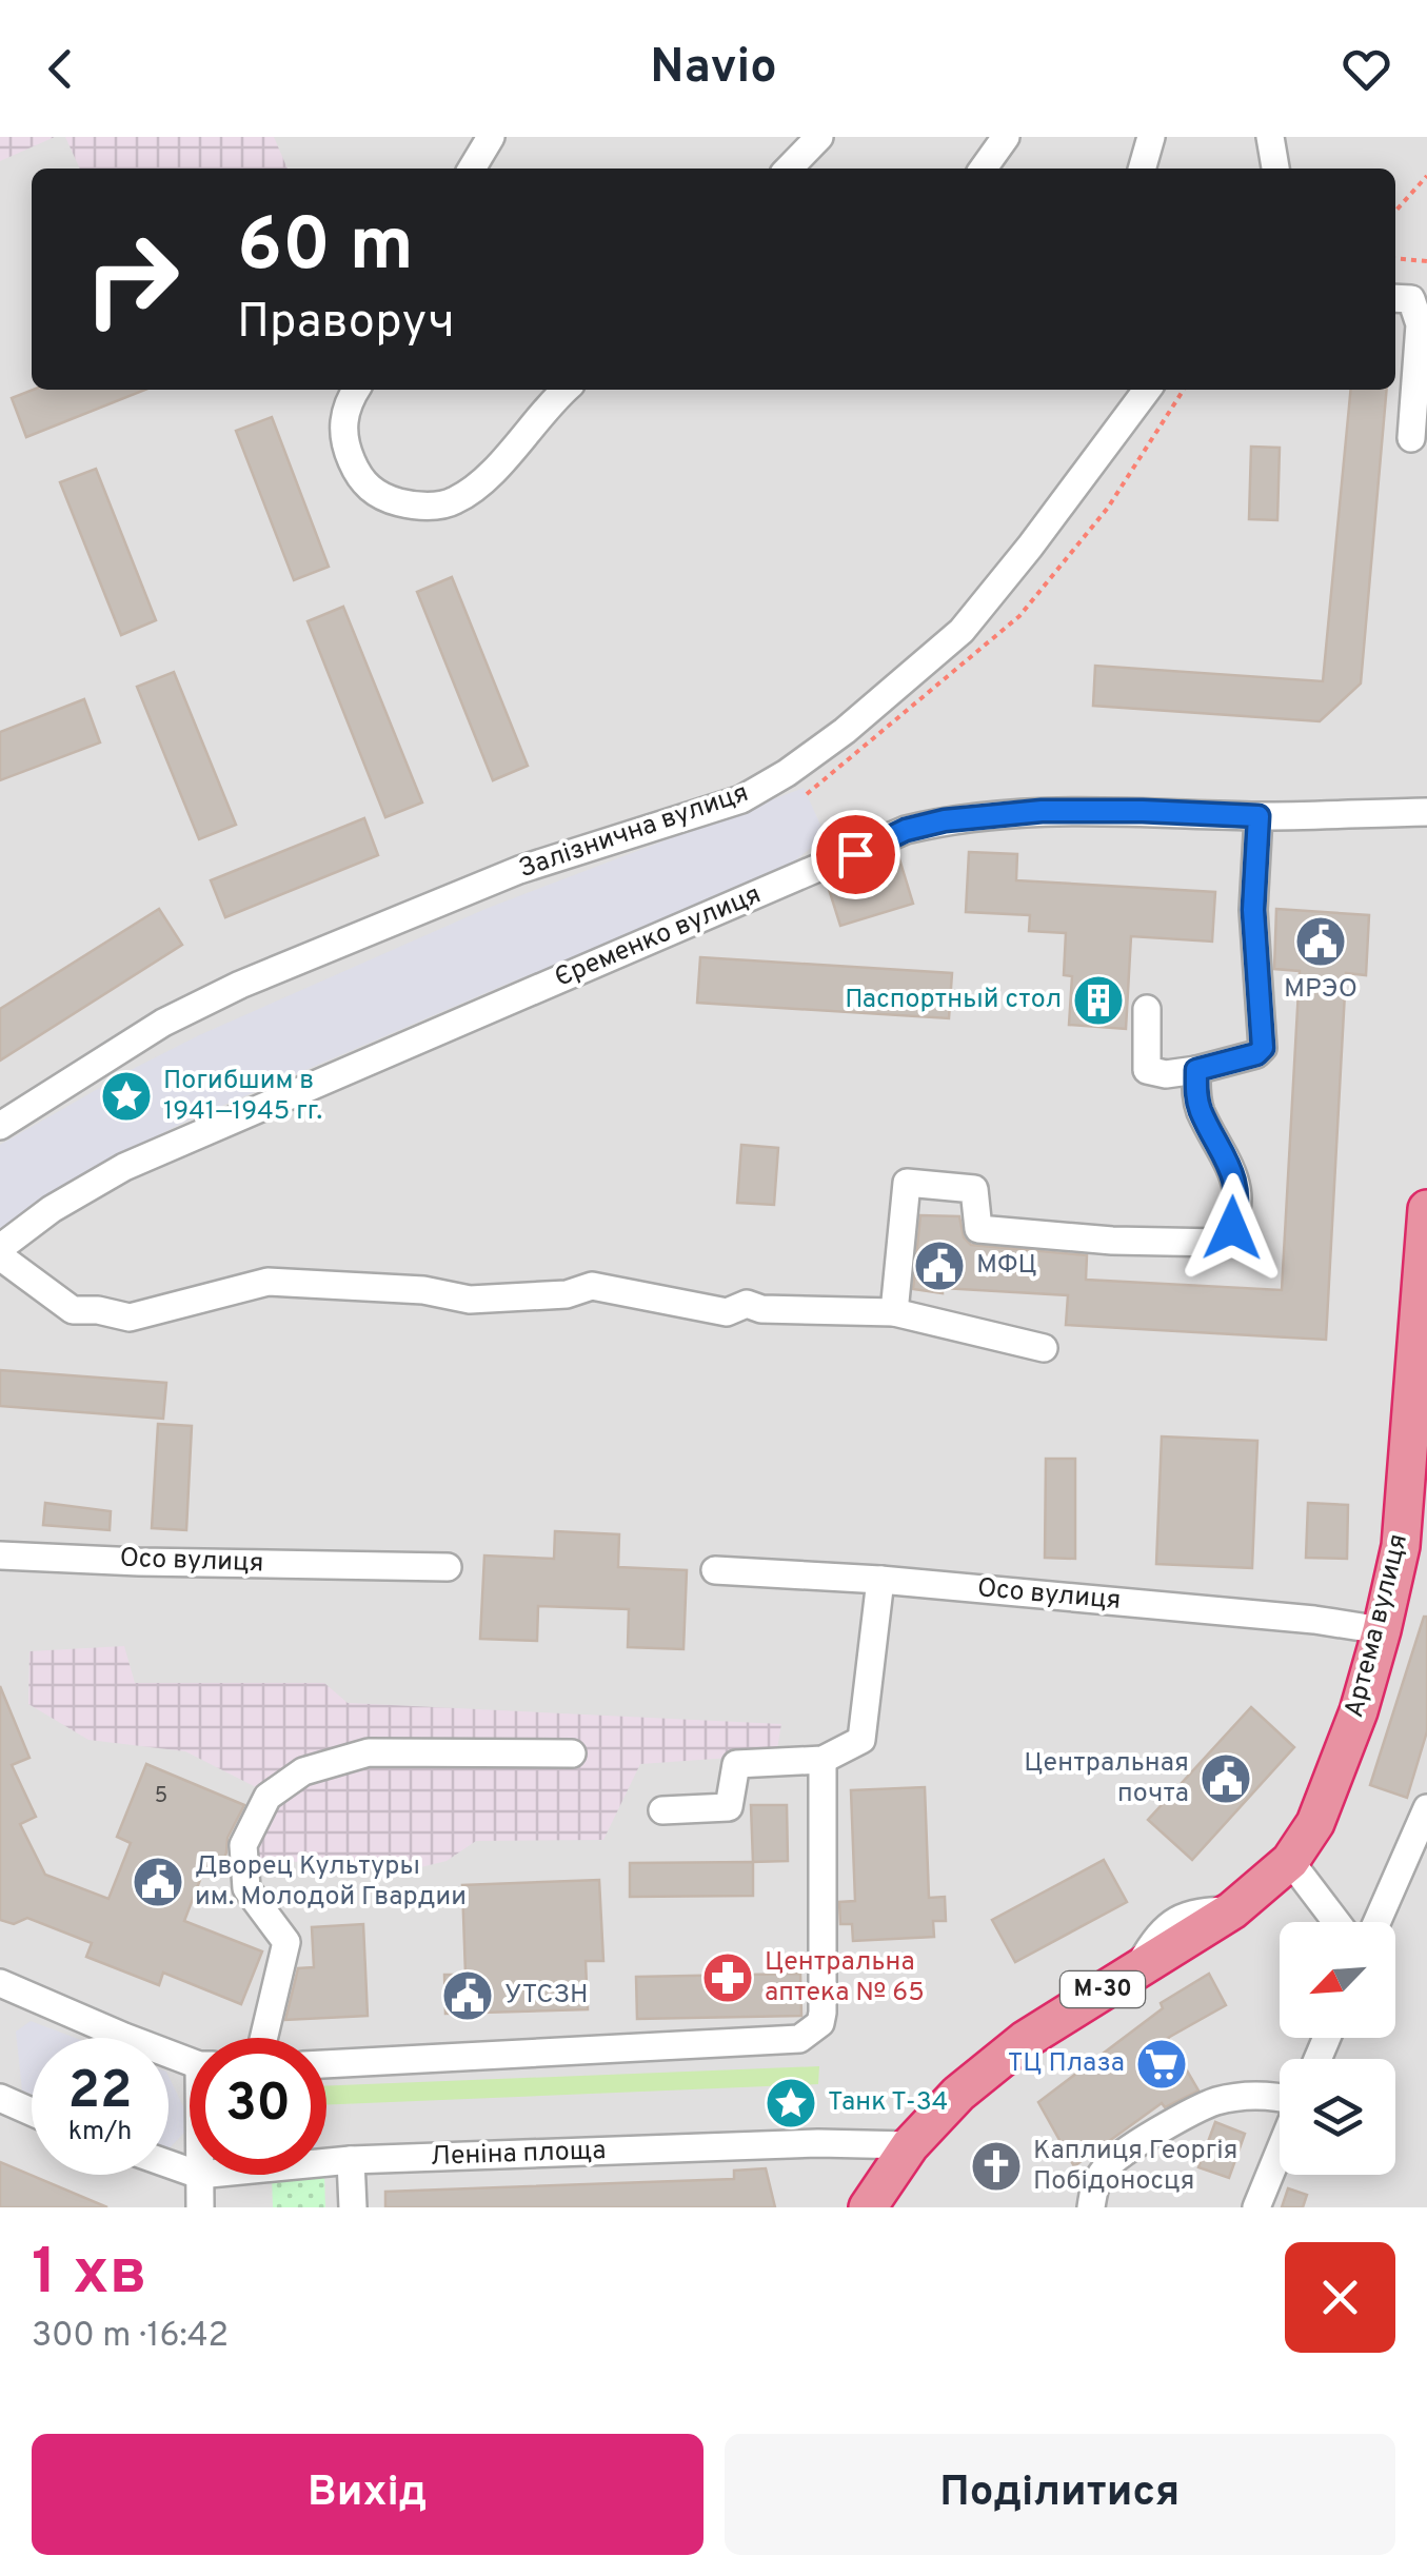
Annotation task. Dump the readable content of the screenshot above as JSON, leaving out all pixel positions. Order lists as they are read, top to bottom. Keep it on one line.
{"streets":{"highway":["Артема вулиця","М-30"],"street":["Залізнична вулиця","Єременко вулиця","Осо вулиця","Леніна площа"]},"crossings":[["Осо вулиця","Артема вулиця"],["Артема вулиця","М-30"],["М-30","Леніна площа"]],"places":{"public building":["МРЭО","МФЦ","Центральная почта","Дворец Культуры им. Молодой Гвардии","УТСЗН"],"building":["Паспортный стол"],"place":["Погибшим в 1941—1945 гг.","Танк Т-34"],"pharmacy":["Центральна аптека № 65"],"supermarket":["ТЦ Плаза"],"church":["Каплиця Георгія Побідоносця"]},"house_numbers":["5"],"north":"bottom left","page":{"header":"Navio","turn":["60 m","Праворуч"],"speed":"22 km/h","limit":"30","heading":["1 хв","300 m · 16:42"],"buttons":["Вихід","Поділитися"]}}
